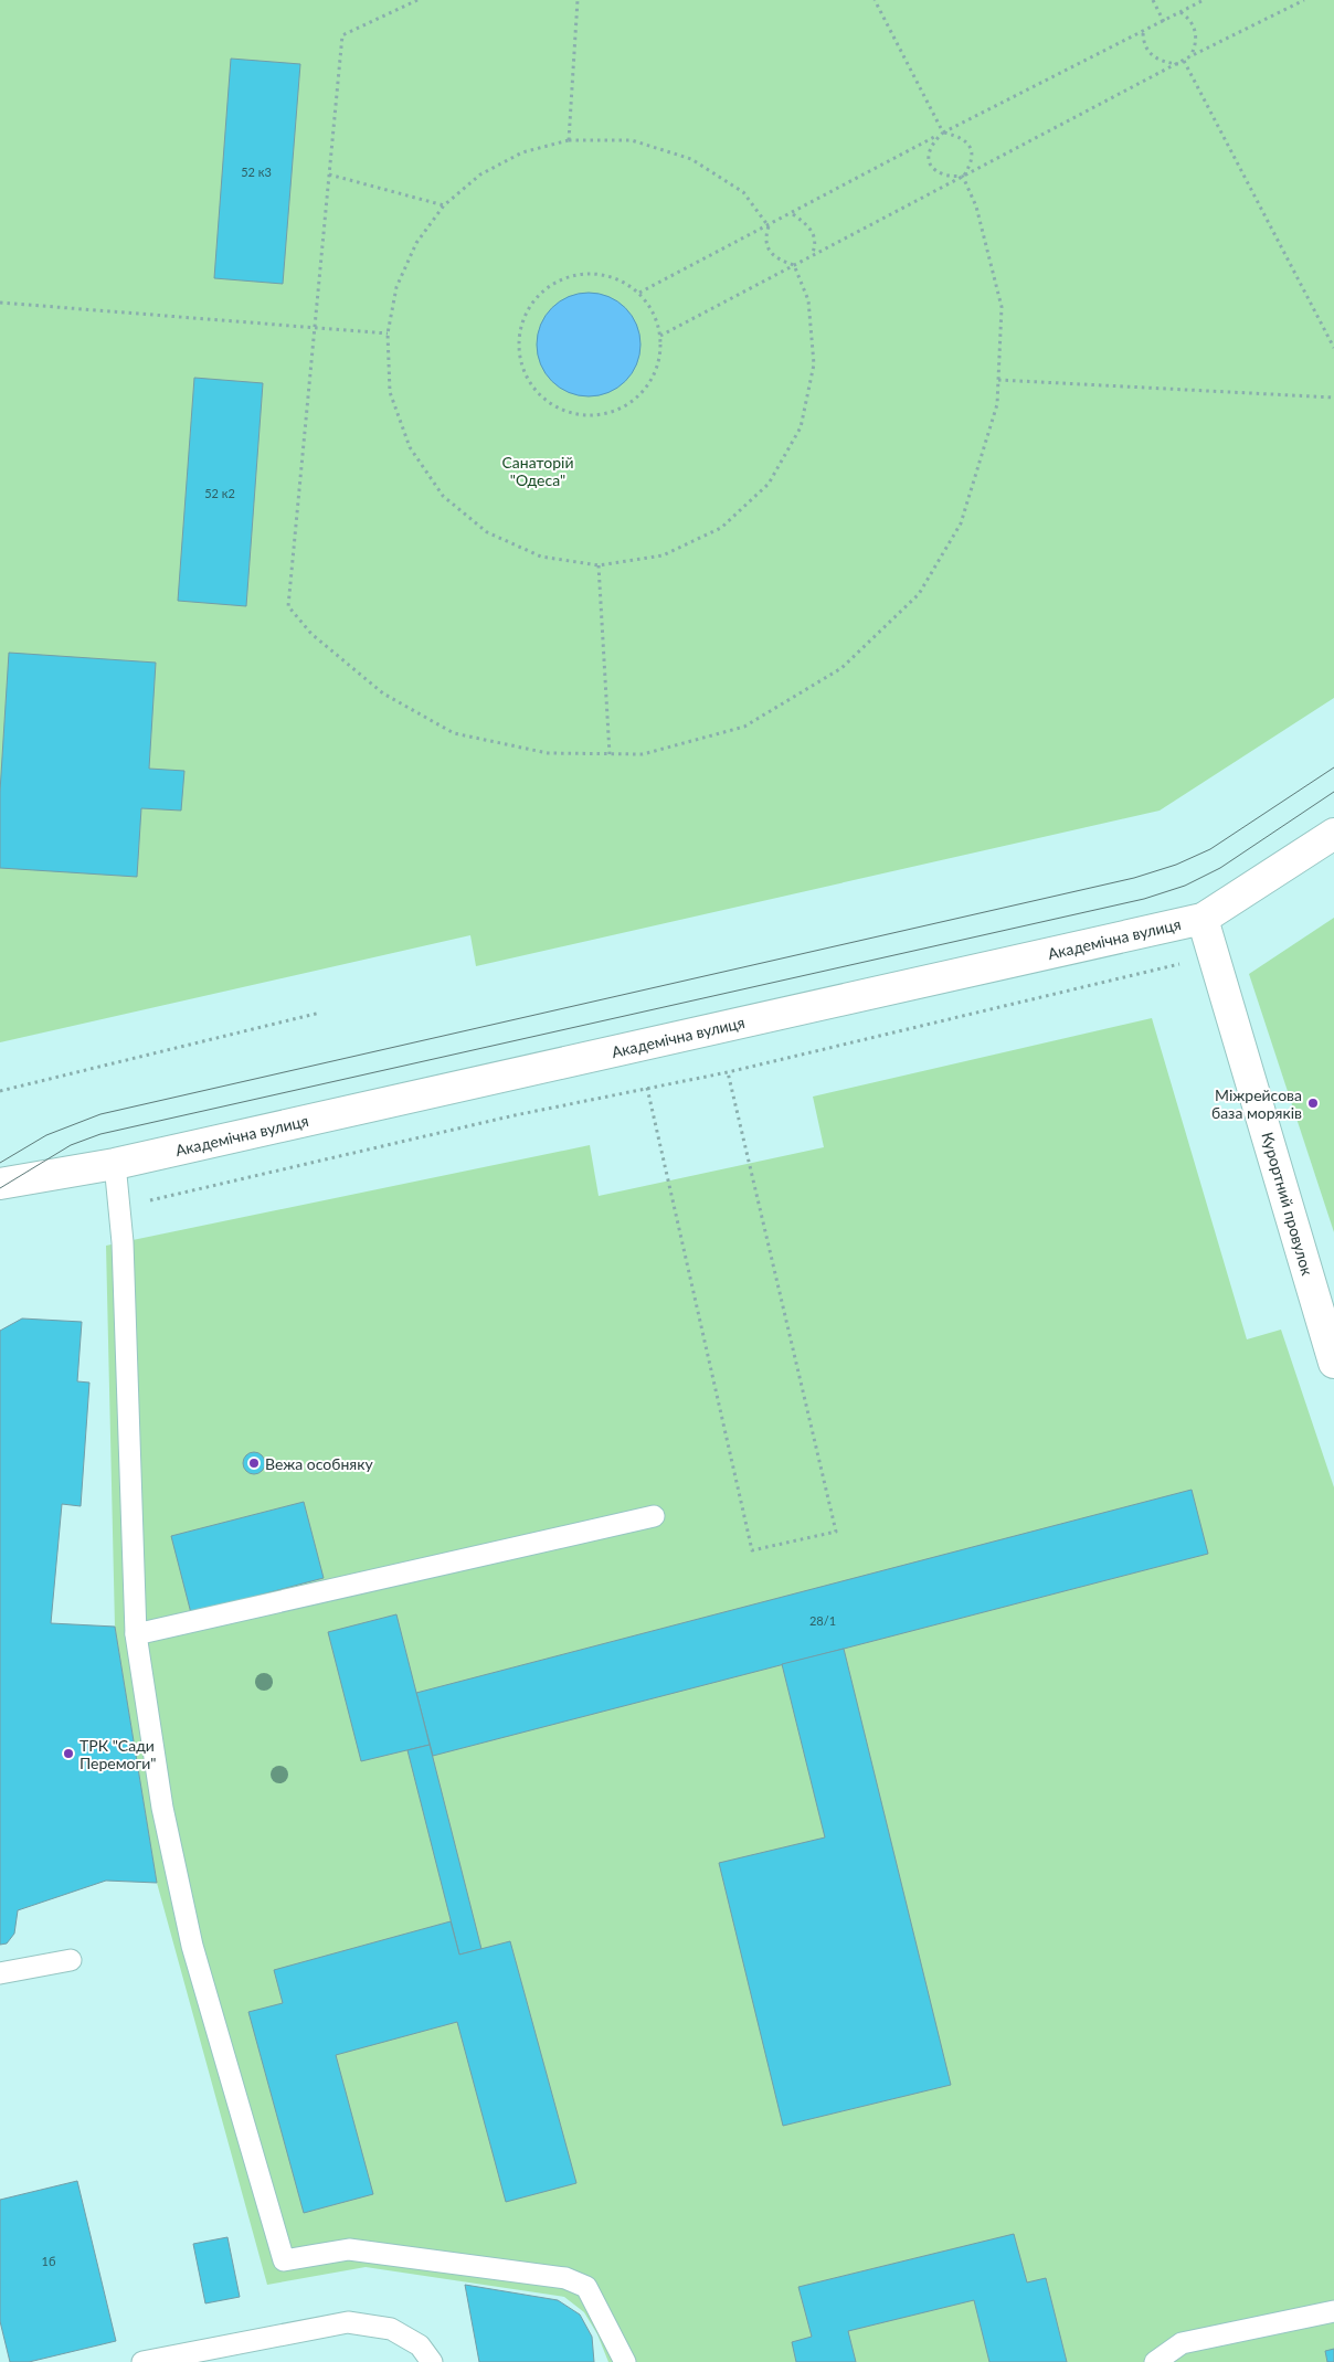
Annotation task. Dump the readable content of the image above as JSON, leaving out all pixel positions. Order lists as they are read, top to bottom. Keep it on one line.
{"streets":{"street":["Академічна вулиця","Курортний провулок"]},"crossings":[["Академічна вулиця","Курортний провулок"]],"parks":["Санаторій \"Одеса\""],"places":["Міжрейсова база моряків","Вежа особняку","ТРК \"Сади Перемоги\""],"house_numbers":["52 к3","52 к2","28/1","1б"]}
